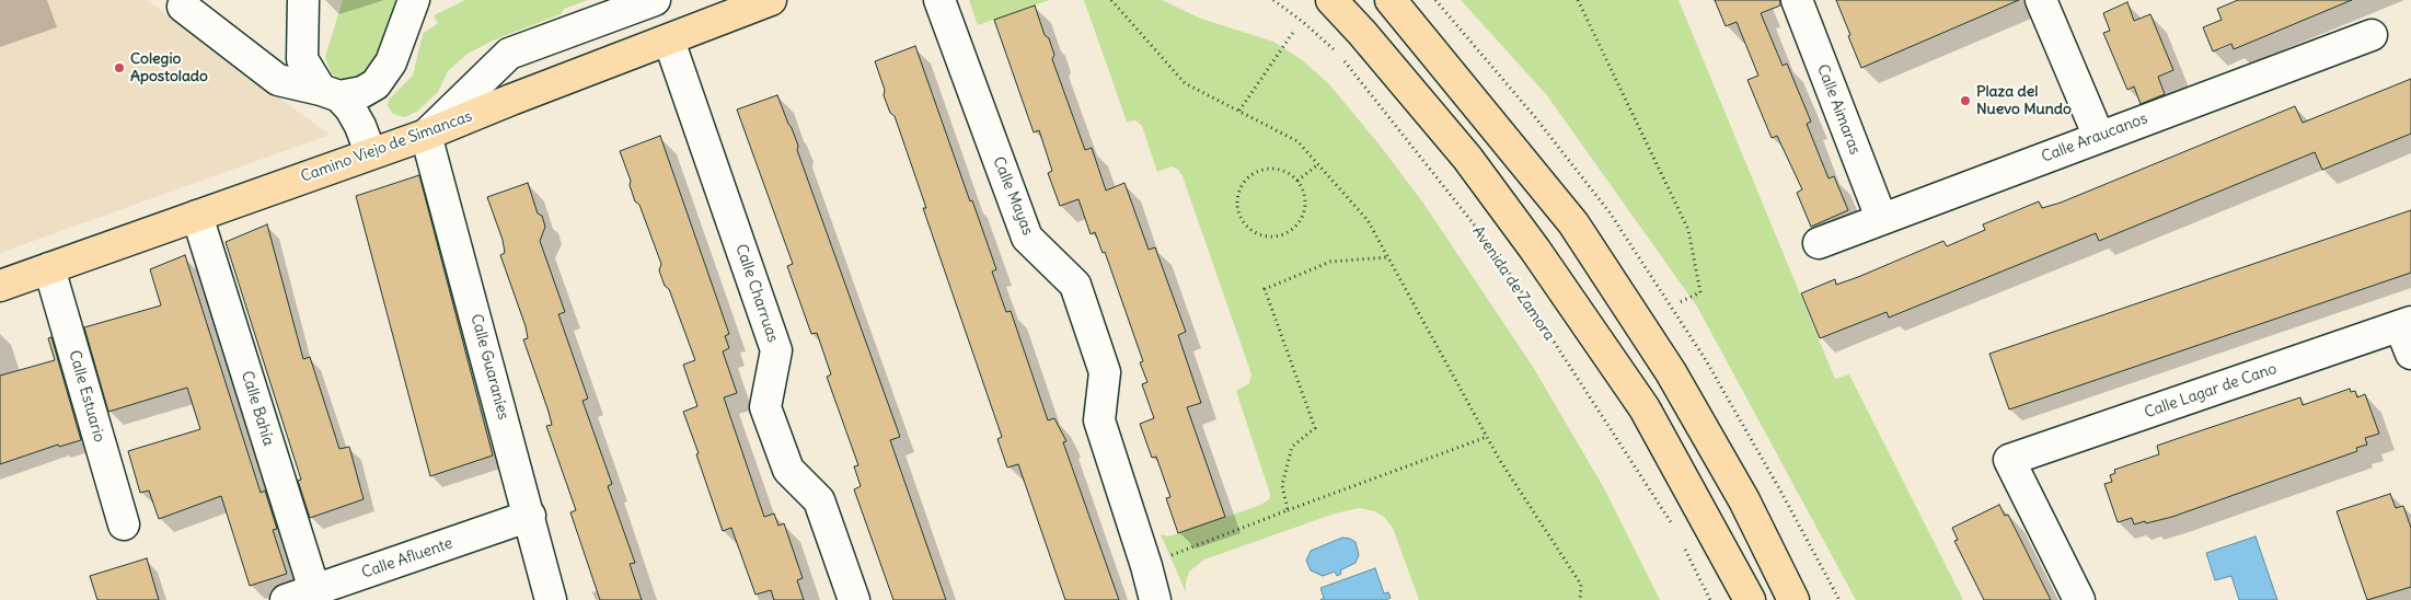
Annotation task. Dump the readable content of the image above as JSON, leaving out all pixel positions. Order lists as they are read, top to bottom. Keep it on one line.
{"streets":{"main road":["Camino Viejo de Simancas"],"street":["Calle Aimaras","Calle Araucanos","Calle Mayas","Calle Charruas","Calle Guaraníes","Calle Lagar de Cano","Calle Estuario","Calle Bahía","Calle Afluente"],"path":["Avenida de Zamora"]},"crossings":[["Calle Aimaras","Calle Araucanos"],["Camino Viejo de Simancas","Calle Charruas"],["Camino Viejo de Simancas","Calle Guaraníes"],["Camino Viejo de Simancas","Calle Estuario"],["Camino Viejo de Simancas","Calle Bahía"],["Calle Guaraníes","Calle Afluente"],["Calle Bahía","Calle Afluente"]],"places":["Colegio Apostolado","Plaza del Nuevo Mundo"]}
